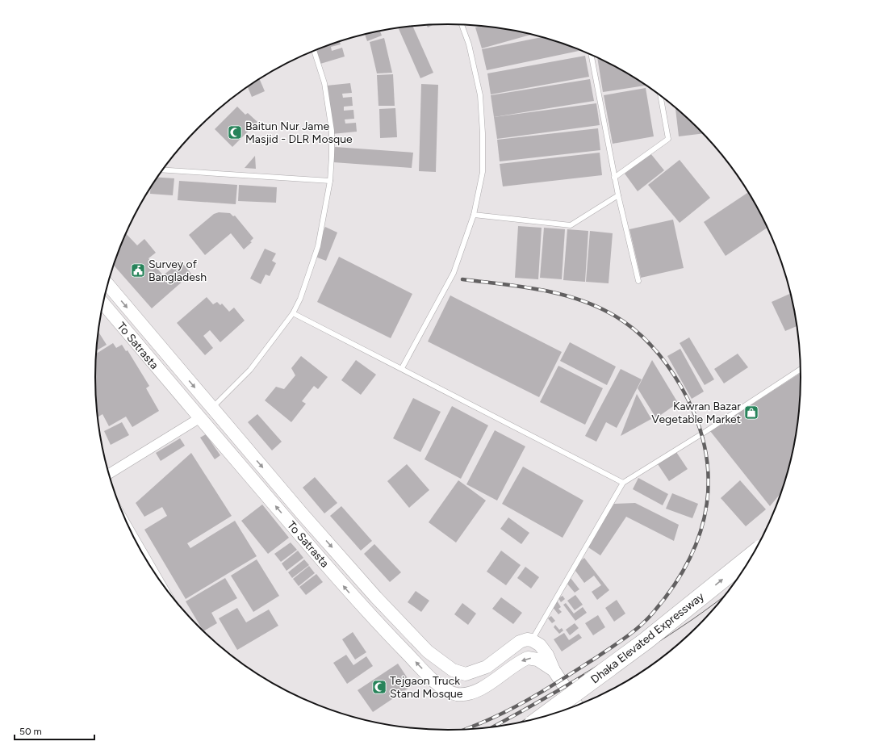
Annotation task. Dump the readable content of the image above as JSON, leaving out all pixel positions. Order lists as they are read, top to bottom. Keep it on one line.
{"streets":{"highway":["Dhaka Elevated Expressway"],"street":["To Satrasta"]},"one_way":["Dhaka Elevated Expressway"],"places":{"mosque":["Baitun Nur Jame Masjid - DLR Mosque","Tejgaon Truck Stand Mosque"],"public building":["Survey of Bangladesh"],"shop":["Kawran Bazar Vegetable Market"]},"scale_bar":"50 m"}
